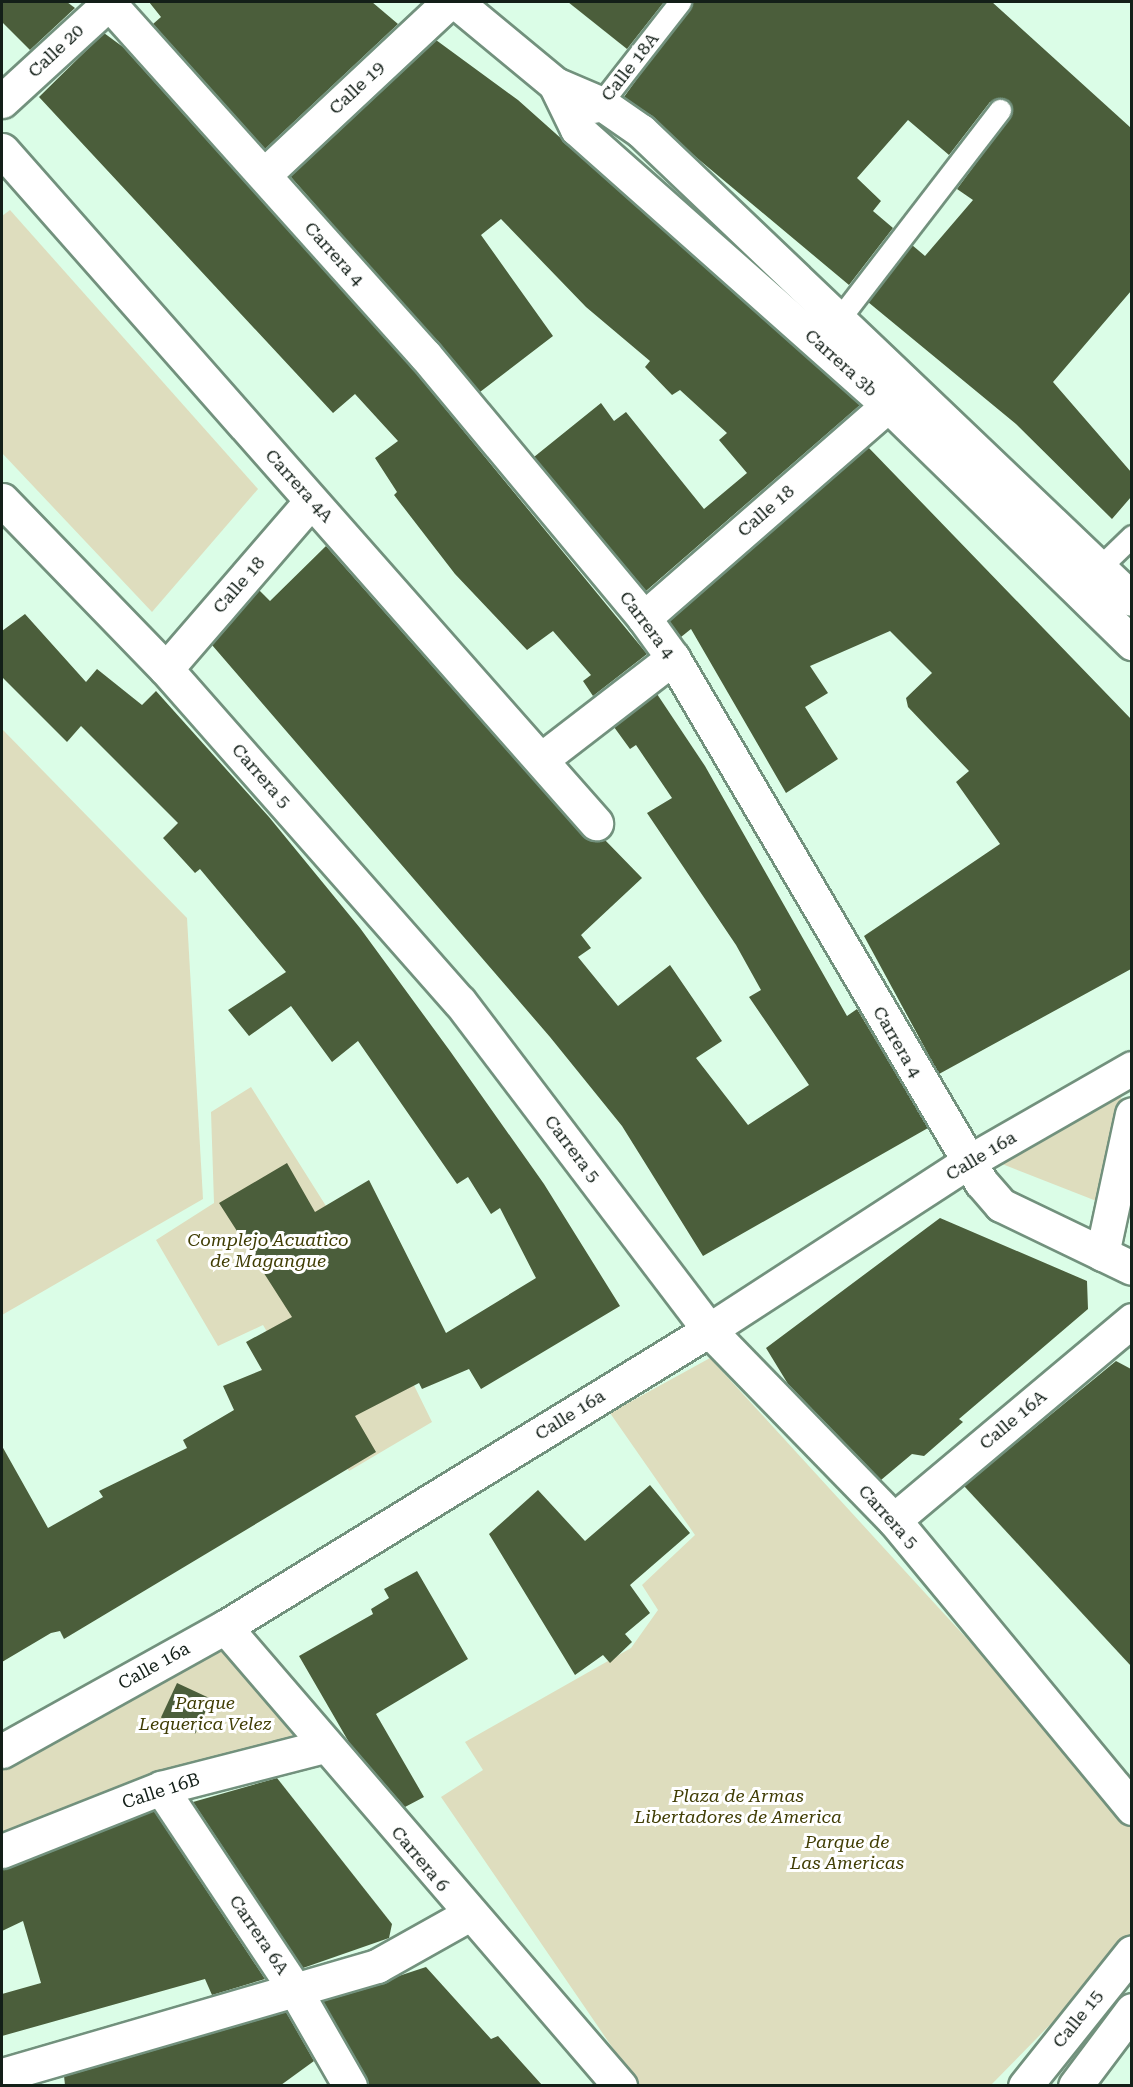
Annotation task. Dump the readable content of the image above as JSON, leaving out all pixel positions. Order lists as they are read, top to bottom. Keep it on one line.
{"streets":{"street":["Calle 20","Calle 19","Carrera 4","Carrera 3b","Carrera 4A","Calle 18","Carrera 5","Calle 16a","Calle 16A","Calle 16B","Carrera 6","Carrera 6A","Calle 15"],"lane":["Calle 18A"]},"crossings":[["Calle 20","Carrera 4"],["Calle 18A","Carrera 3b"],["Calle 19","Carrera 4"],["Carrera 4","Calle 18"],["Carrera 4","Calle 16a"],["Carrera 3b","Calle 18"],["Carrera 4A","Calle 18"],["Calle 18","Carrera 5"],["Carrera 5","Calle 16a"],["Carrera 5","Calle 16A"],["Calle 16a","Carrera 6"],["Calle 16B","Carrera 6"],["Calle 16B","Carrera 6A"]],"parks":["Complejo Acuatico de Magangue","Parque Lequerica Velez","Plaza de Armas Libertadores de America","Parque de Las Americas"]}
